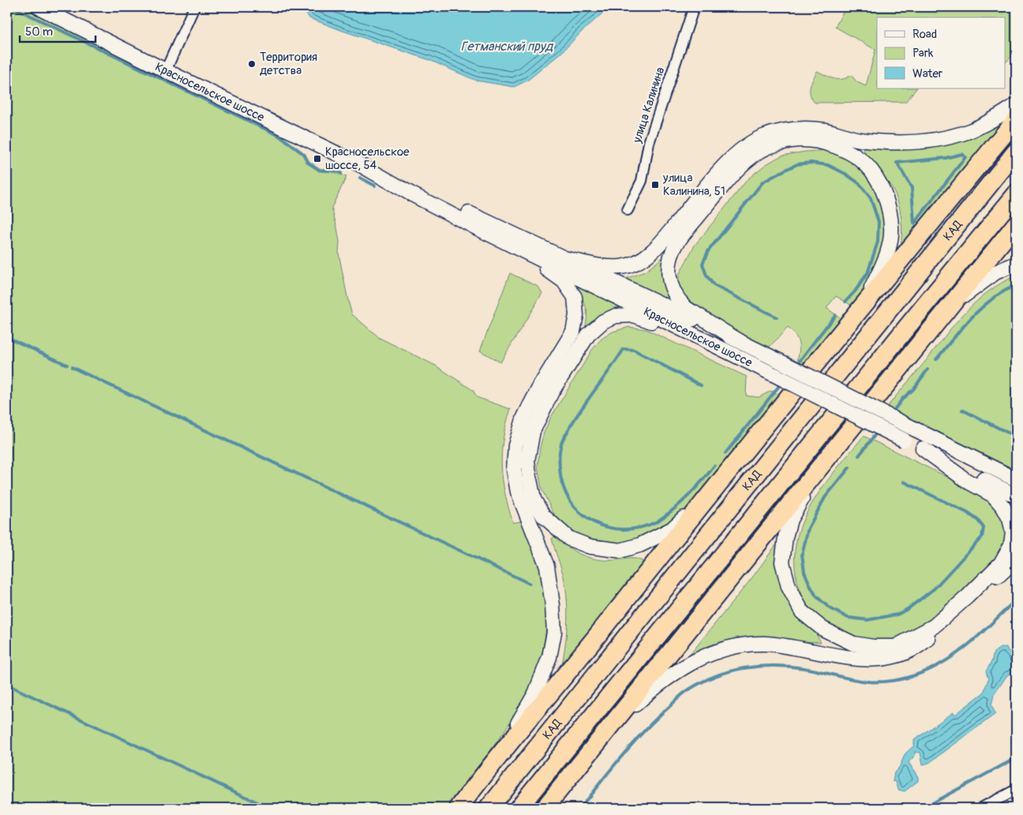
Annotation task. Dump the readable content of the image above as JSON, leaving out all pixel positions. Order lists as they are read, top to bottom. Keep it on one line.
{"streets":{"highway":["КАД"],"main road":["Красносельское шоссе"],"street":["улица Калинина"]},"water":["Гетманский пруд"],"places":{"other":["Территория детства"],"transit":["Красносельское шоссе, 54","улица Калинина, 51"]},"legend":["Road","Park","Water"],"scale_bar":"50 m"}
